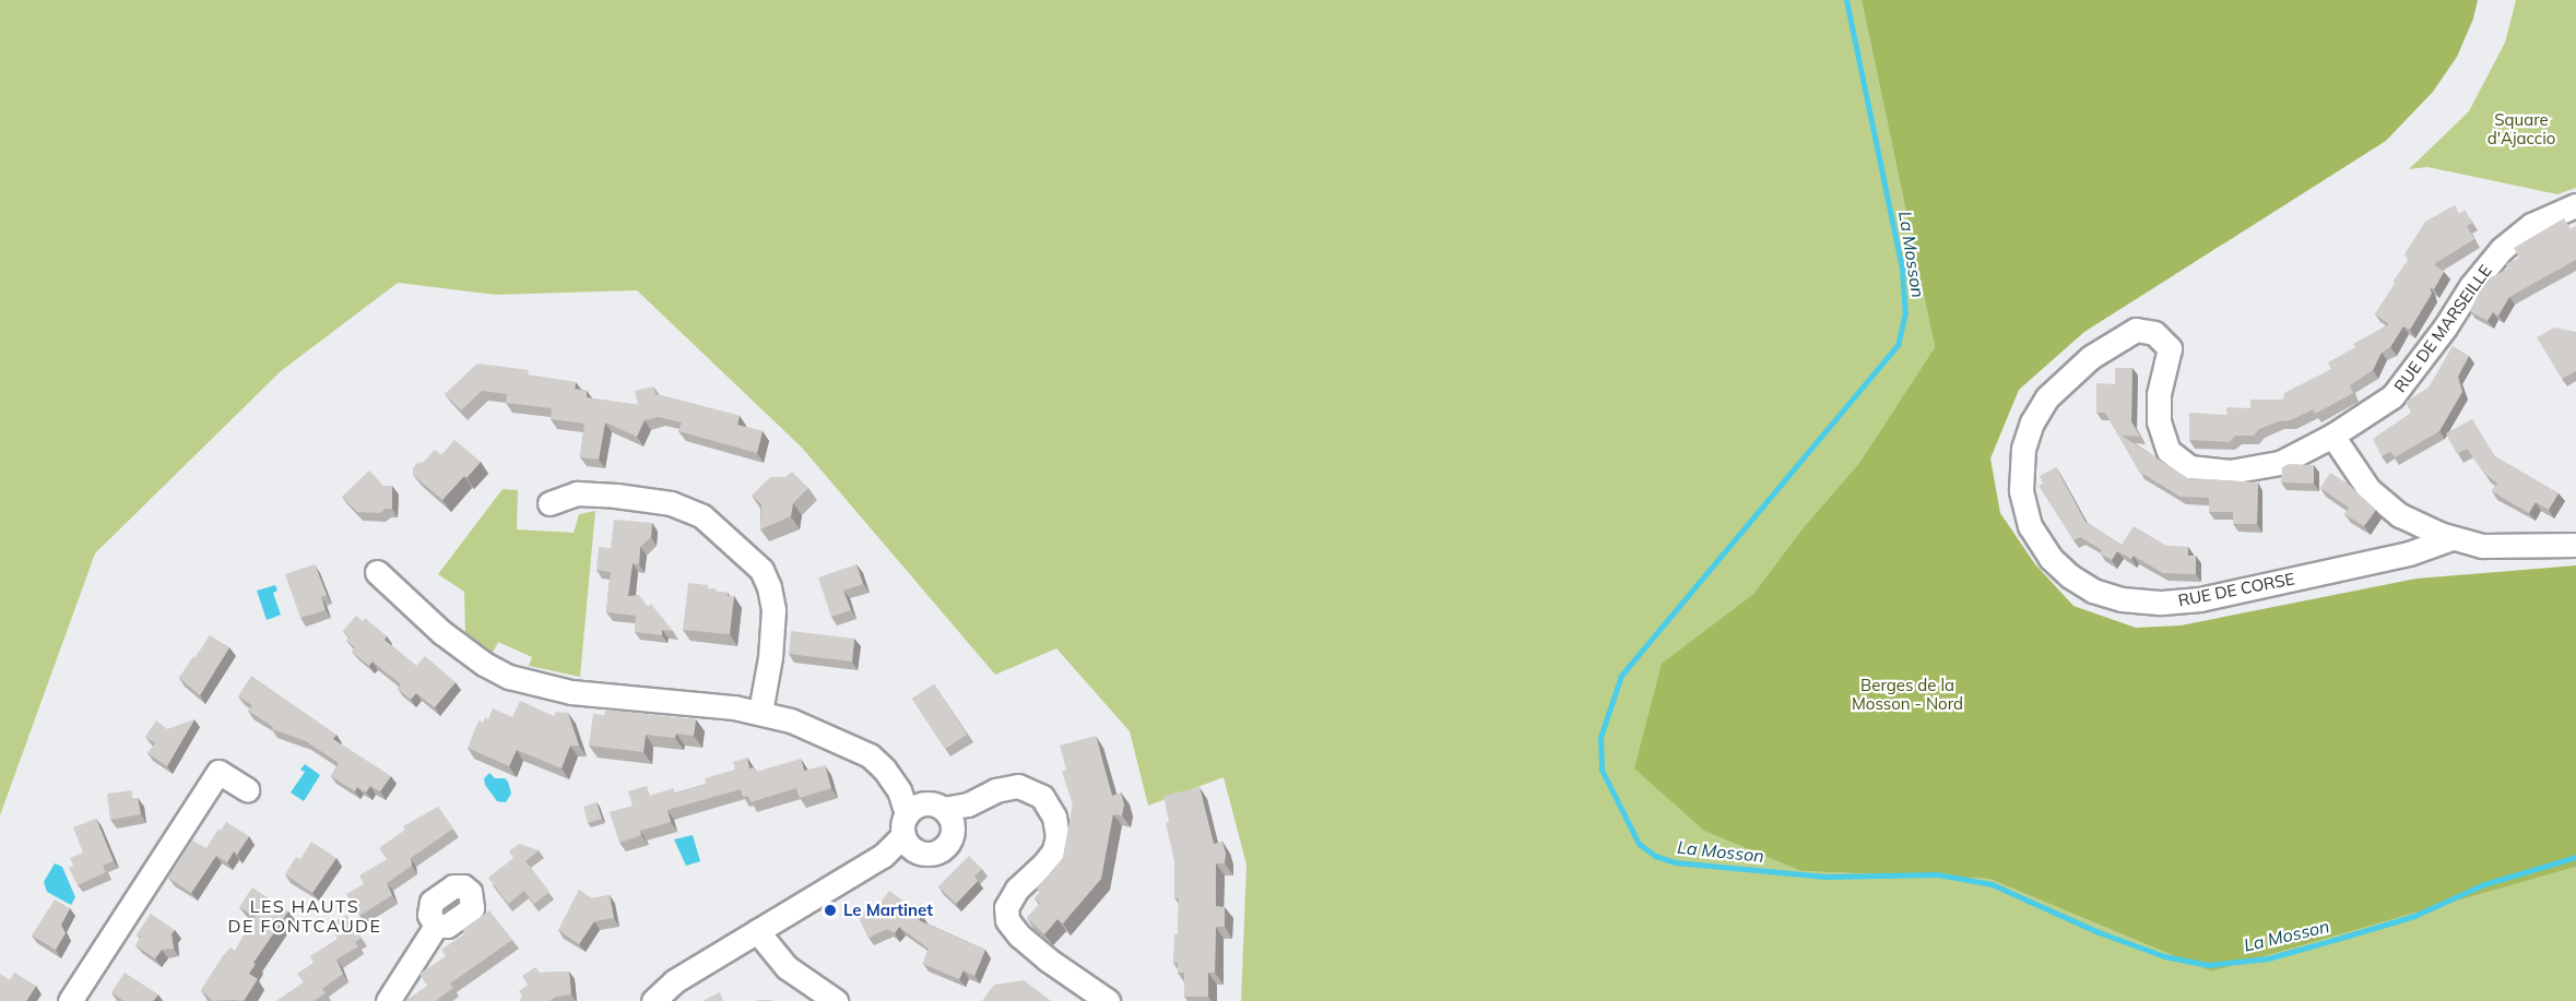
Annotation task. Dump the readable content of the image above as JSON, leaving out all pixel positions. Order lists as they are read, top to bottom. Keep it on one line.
{"streets":{"street":["RUE DE MARSEILLE","RUE DE CORSE"]},"crossings":[["RUE DE MARSEILLE","RUE DE CORSE"]],"districts":["LES HAUTS DE FONTCAUDE"],"water":["La Mosson"],"parks":["Square d'Ajaccio","Berges de la Mosson - Nord"],"places":["Le Martinet"]}
